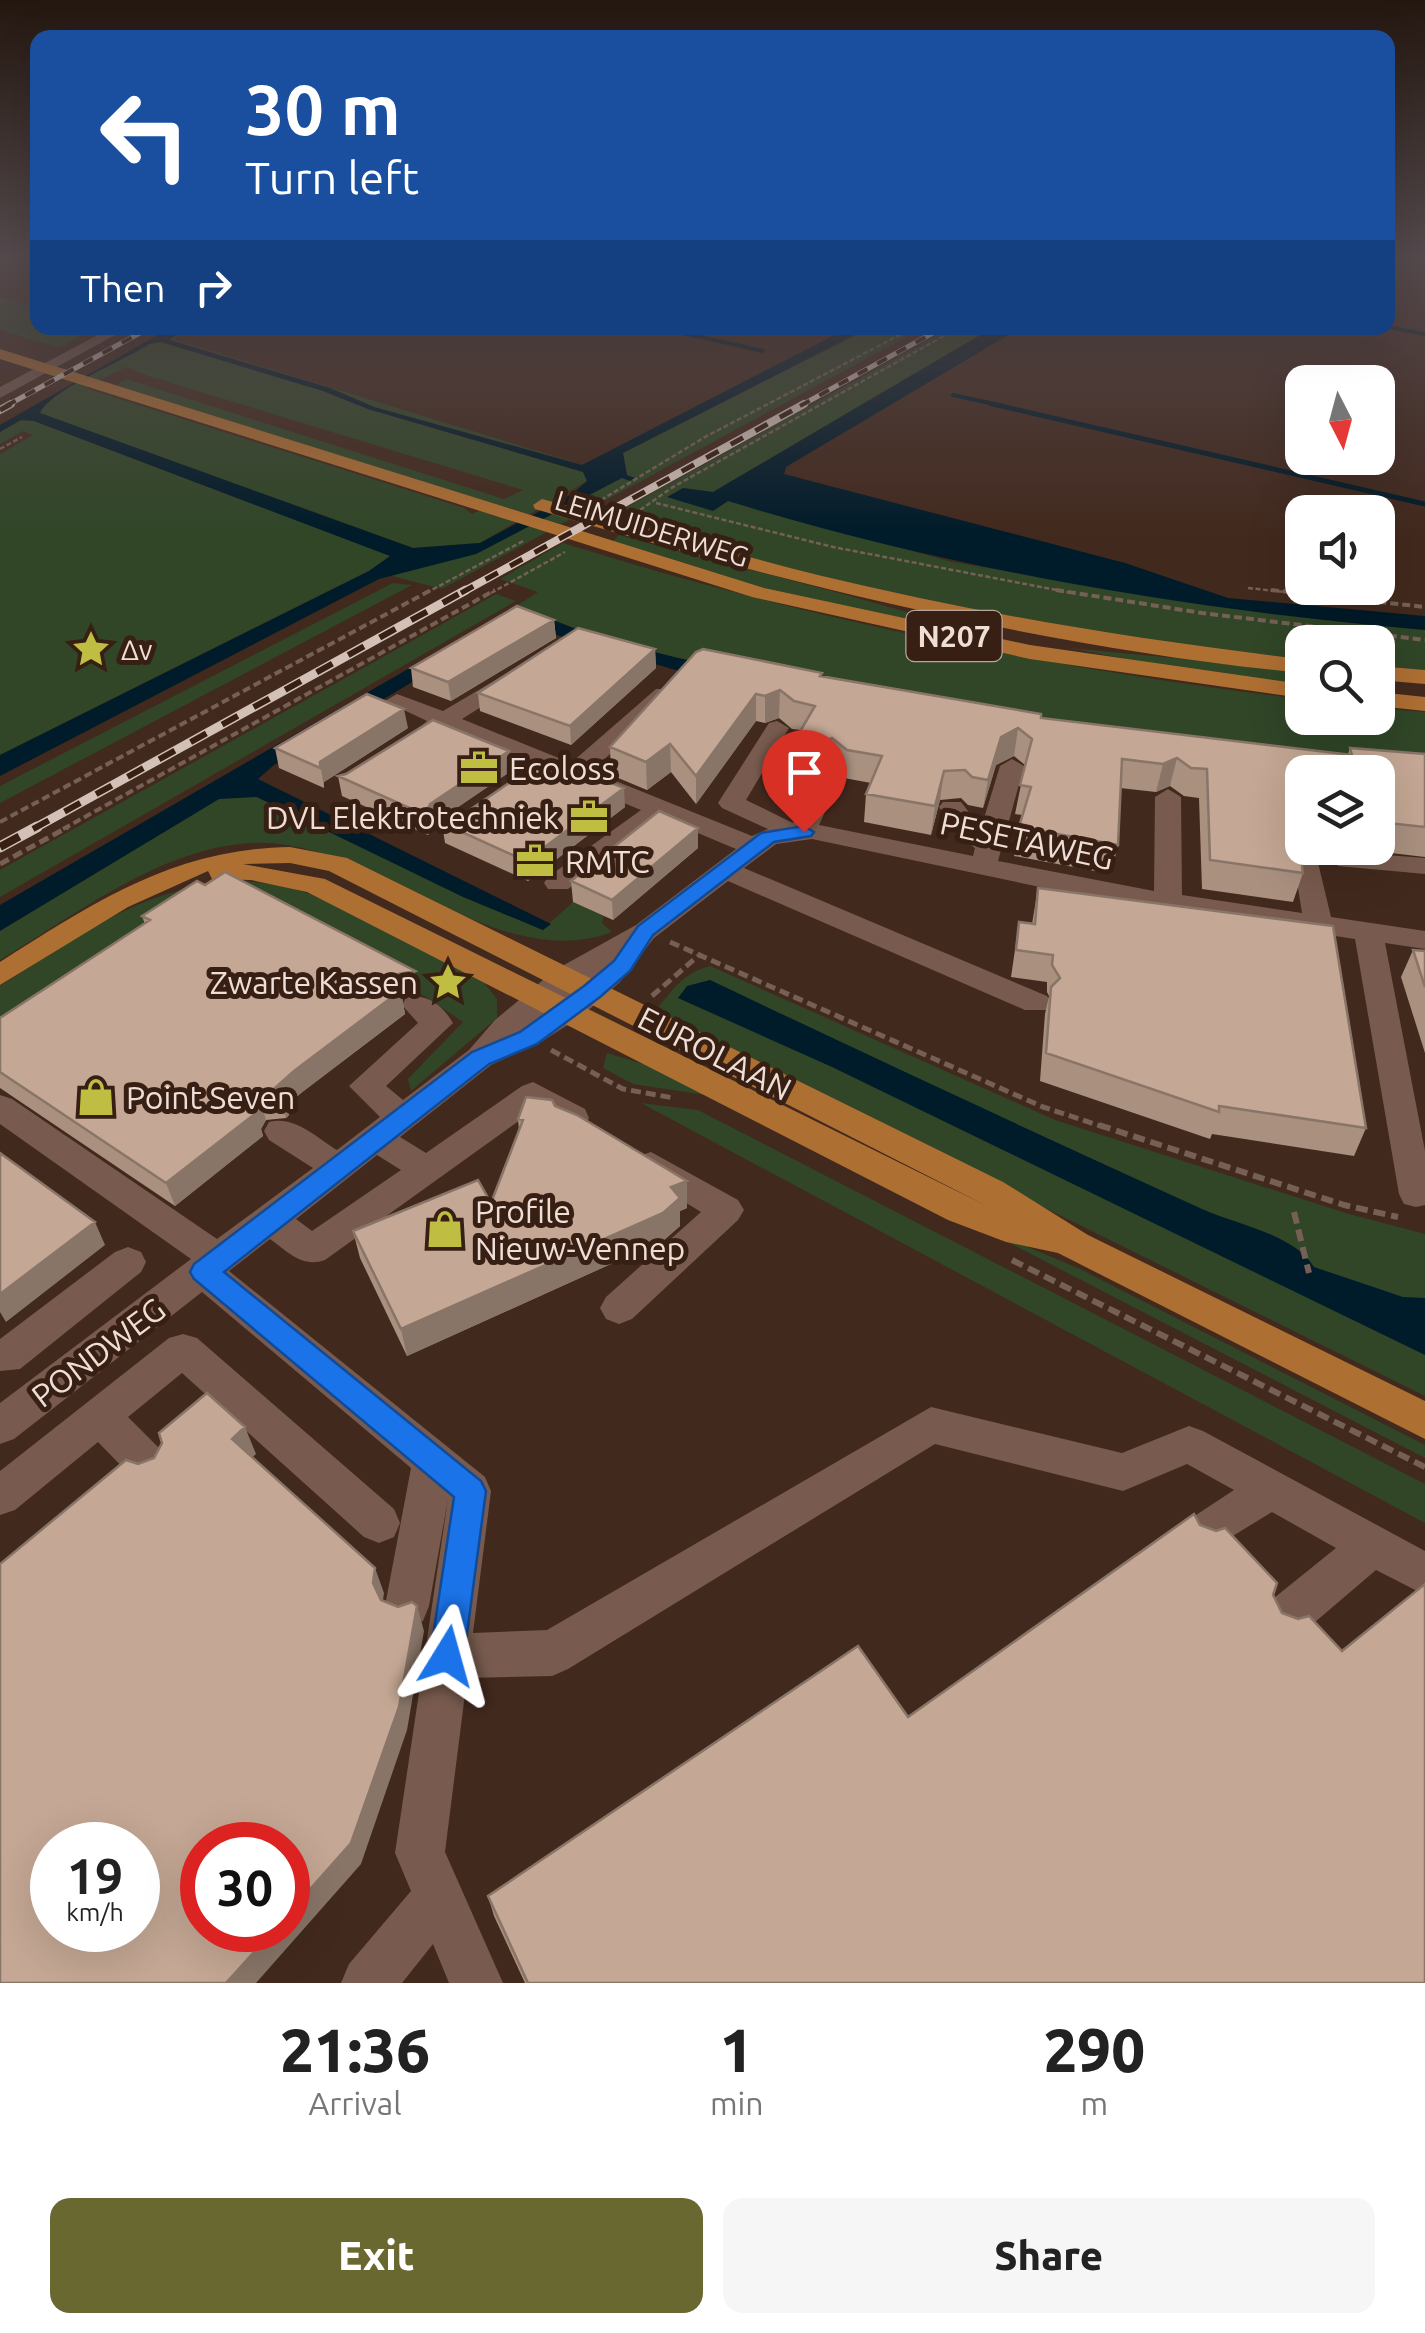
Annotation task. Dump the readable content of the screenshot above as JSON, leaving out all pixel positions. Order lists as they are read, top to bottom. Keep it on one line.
{"streets":{"main road":["LEIMUIDERWEG","N207","EUROLAAN"],"street":["PESETAWEG","PONDWEG"]},"crossings":[["PESETAWEG","EUROLAAN"],["PESETAWEG","PONDWEG"],["EUROLAAN","PONDWEG"]],"places":{"place":["∆v","Zwarte Kassen"],"office":["Ecoloss","DVL Elektrotechniek","RMTC"],"shop":["Point Seven","Profile Nieuw-Vennep"]},"north":"bottom","page":{"turn":["30 m","Turn left"],"then":"Then","speed":"19 km/h","limit":"30","eta":["21:36","Arrival","1","min","290","m"],"buttons":["Exit","Share"]}}
